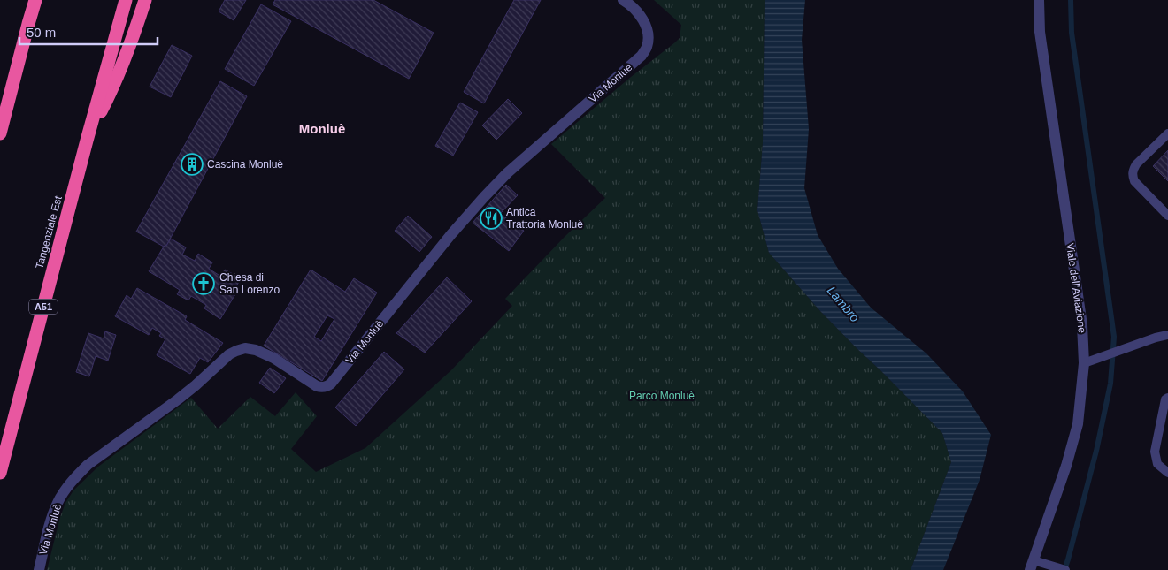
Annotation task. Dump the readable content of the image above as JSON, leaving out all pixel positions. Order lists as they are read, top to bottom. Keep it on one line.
{"streets":{"highway":["Tangenziale Est","A51"],"street":["Via Monluè","Viale dell'Aviazione"]},"districts":["Monluè"],"water":["Lambro"],"parks":["Parco Monluè"],"places":{"building":["Cascina Monluè"],"restaurant":["Antica Trattoria Monluè"],"church":["Chiesa di San Lorenzo"]},"scale_bar":"50 m"}
